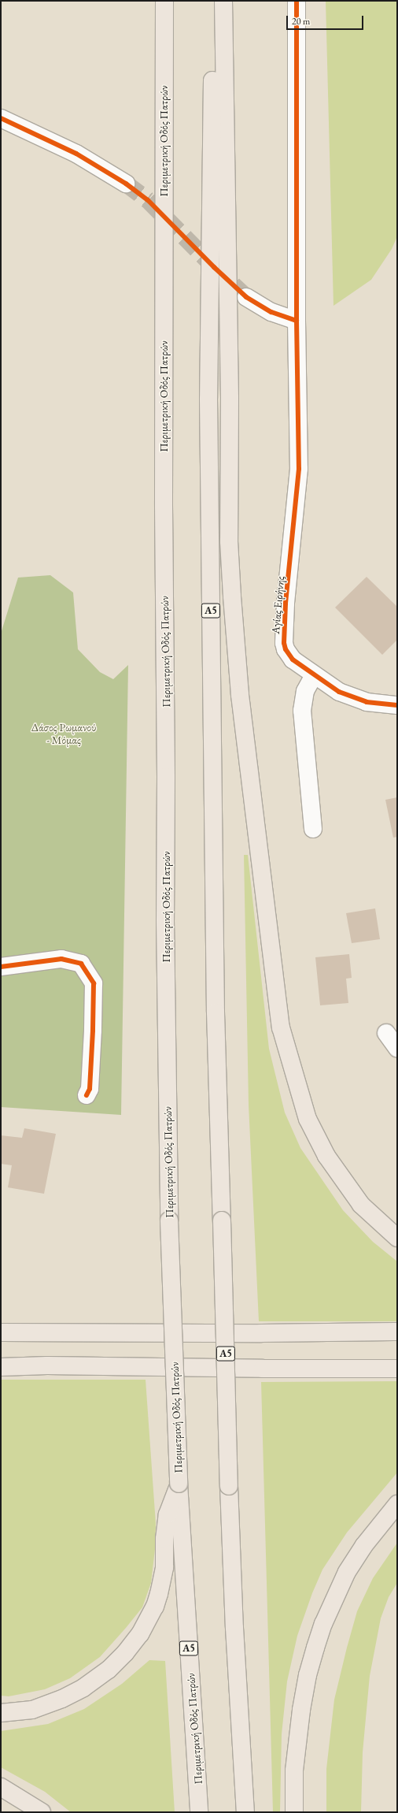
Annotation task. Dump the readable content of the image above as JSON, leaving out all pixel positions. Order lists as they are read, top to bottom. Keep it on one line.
{"streets":{"highway":["Περιμετρική Οδός Πατρών","Α5"],"street":["Αγίας Ειρήνης"]},"parks":["Δάσος Ρωμανού - Μόμας"],"scale_bar":"20 m"}
